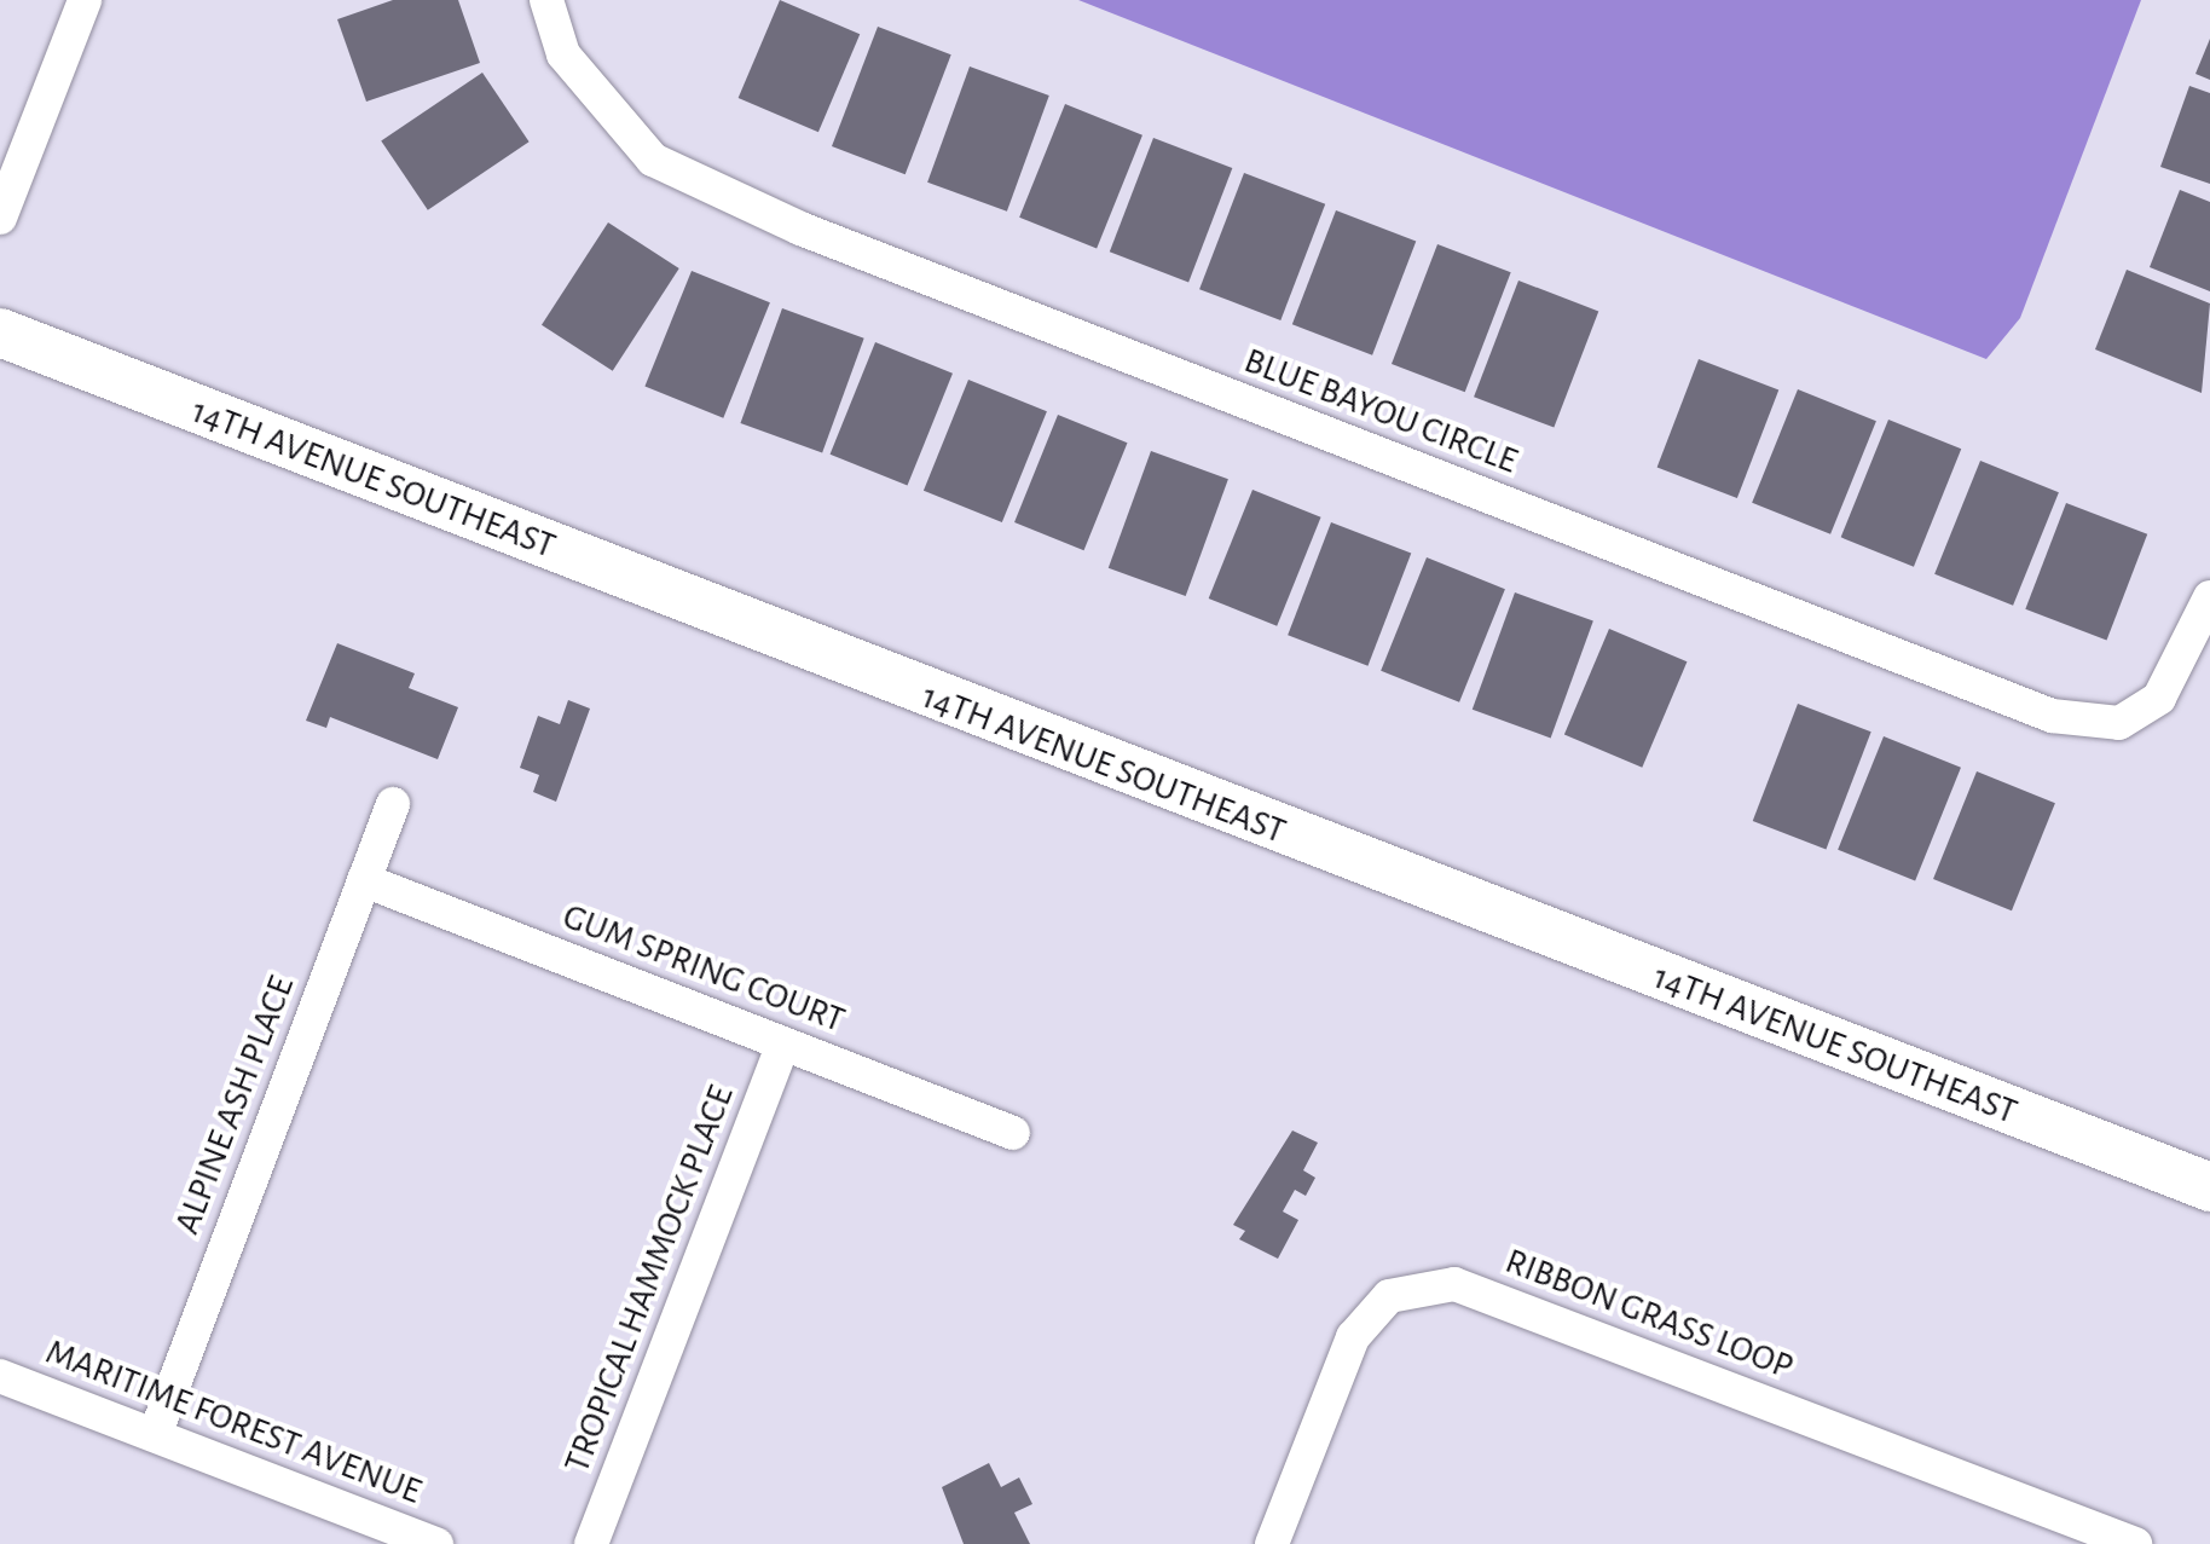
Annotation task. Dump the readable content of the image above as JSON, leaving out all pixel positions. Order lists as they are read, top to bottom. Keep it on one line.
{"streets":{"street":["BLUE BAYOU CIRCLE","14TH AVENUE SOUTHEAST","GUM SPRING COURT","ALPINE ASH PLACE","TROPICAL HAMMOCK PLACE","RIBBON GRASS LOOP","MARITIME FOREST AVENUE"]},"crossings":[["GUM SPRING COURT","ALPINE ASH PLACE"],["GUM SPRING COURT","TROPICAL HAMMOCK PLACE"],["ALPINE ASH PLACE","MARITIME FOREST AVENUE"]]}
